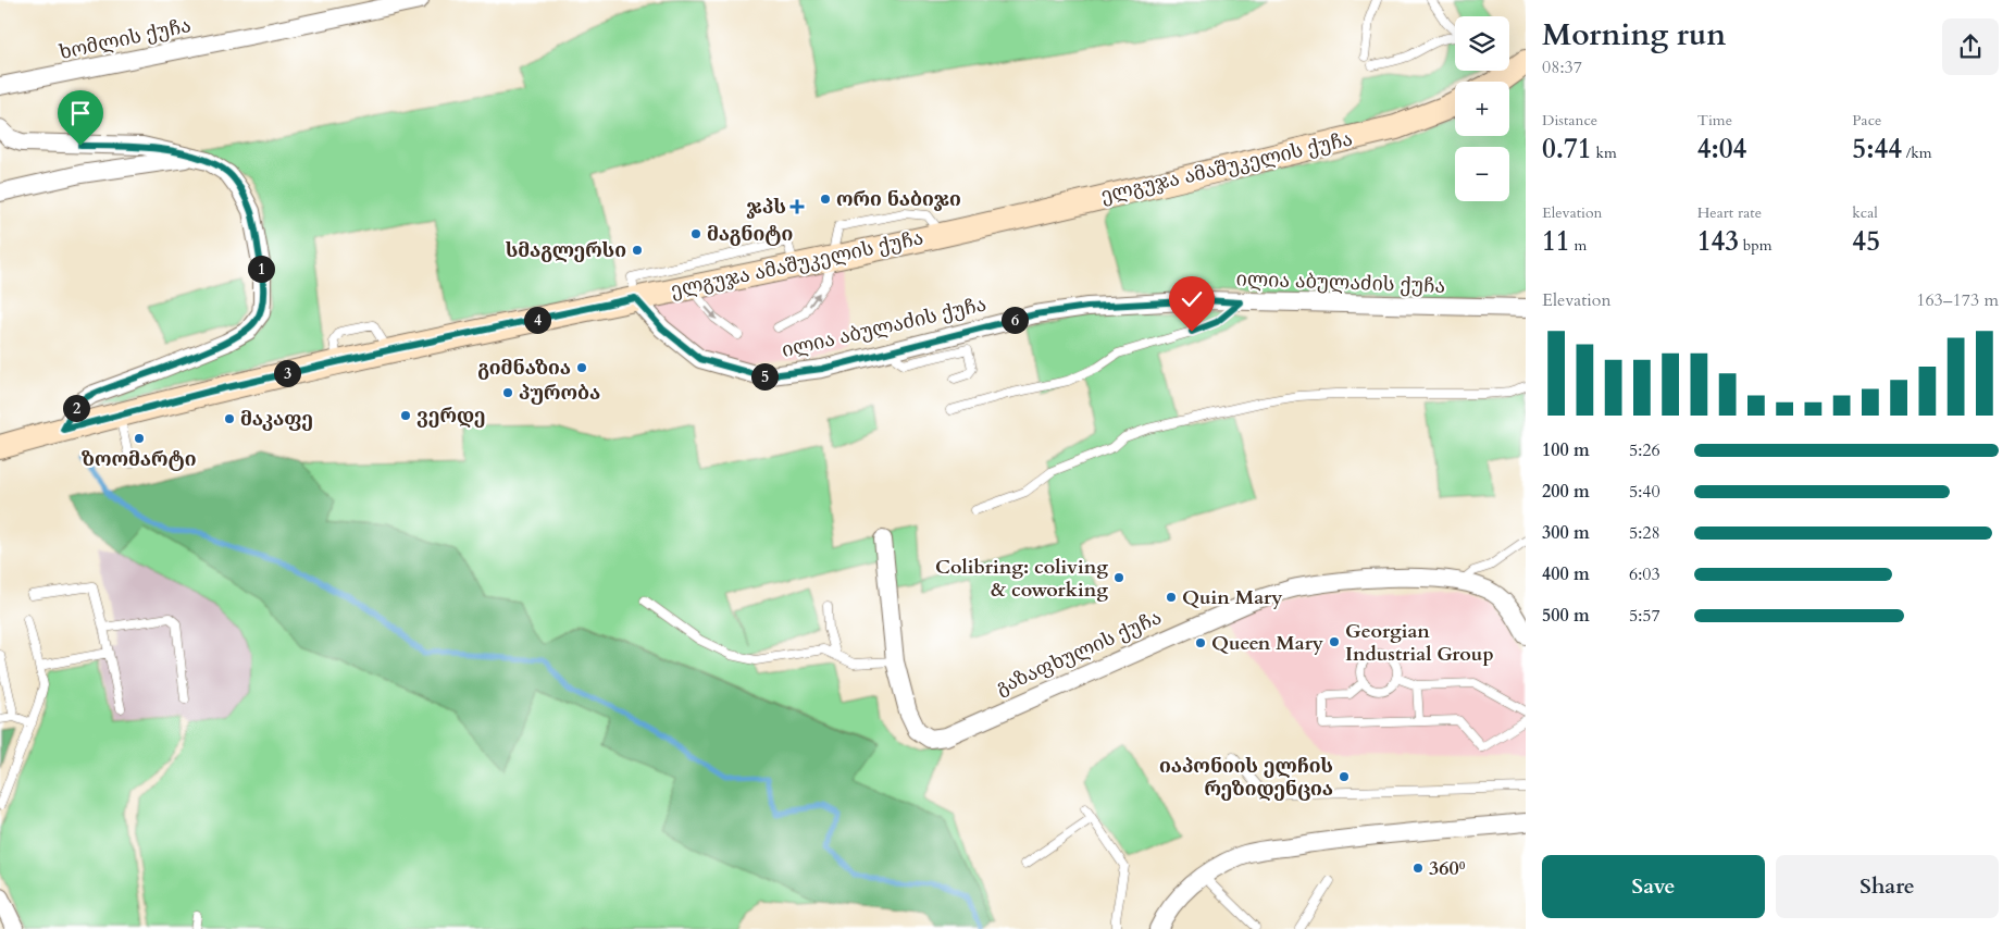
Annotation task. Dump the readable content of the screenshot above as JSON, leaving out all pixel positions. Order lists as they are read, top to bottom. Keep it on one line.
{"streets":{"main road":["ელგუჯა ამაშუკელის ქუჩა"],"street":["ხომლის ქუჩა","ილია აბულაძის ქუჩა","გაზაფხულის ქუჩა"]},"crossings":[["ელგუჯა ამაშუკელის ქუჩა","ილია აბულაძის ქუჩა"]],"places":{"other":["ორი ნაბიჯი","მაგნიტი","სმაგლერსი","გიმნაზია","პურობა","ვერდე","მაკაფე","ზოომარტი","Colibring: coliving & coworking","Quin Mary","Georgian Industrial Group","Queen Mary","იაპონიის ელჩის რეზიდენცია","360⁰"],"health":["ჯპს"]},"page":{"heading":["Morning run","08:37"],"map_buttons":["+","−"],"stats":[["Distance","0.71 km"],["Time","4:04"],["Pace","5:44 /km"],["Elevation","11 m"],["Heart rate","143 bpm"],["kcal","45"]],"pins":["1","4","6","3","5","2"],"chart":["Elevation","163–173 m"],"list":[{"name":"100 m","note":"5:26"},{"name":"200 m","note":"5:40"},{"name":"300 m","note":"5:28"},{"name":"400 m","note":"6:03"},{"name":"500 m","note":"5:57"}],"buttons":["Save","Share"]}}
